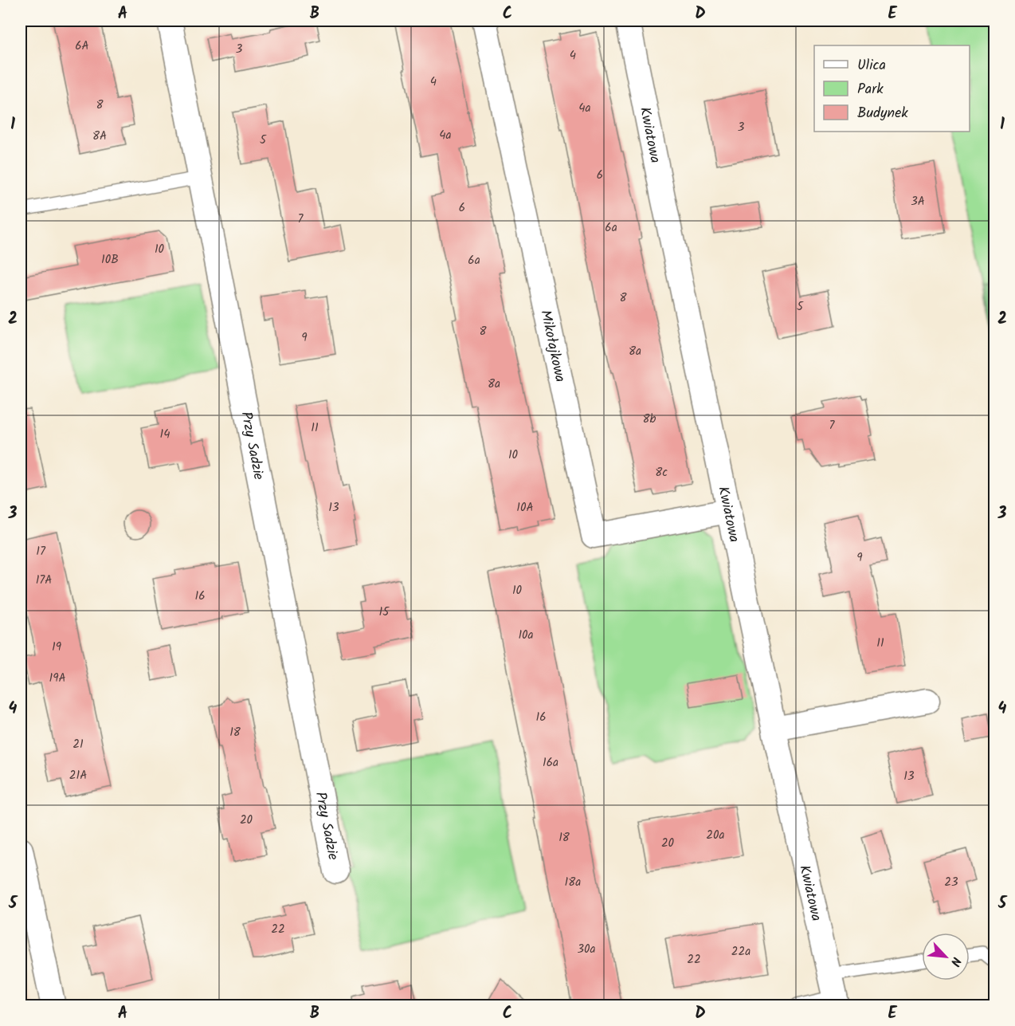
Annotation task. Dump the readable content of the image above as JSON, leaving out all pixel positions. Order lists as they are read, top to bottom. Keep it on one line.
{"streets":{"street":["Kwiatowa","Mikołajkowa","Przy Sadzie"]},"crossings":[["Kwiatowa","Mikołajkowa"]],"house_numbers":["6A","3","4","4","8","4a","3","4a","8A","5","6","3A","6","7","6a","10","10B","6a","8","5","8","9","8a","8a","8b","7","11","14","10","8c","13","10A","17","9","17A","10","16","15","10a","11","19","19A","16","18","21","16a","21A","13","20","20a","18","20","18a","23","22","30a","22a","22"],"legend":["Ulica","Park","Budynek"],"north":"bottom right","grid":{"columns":["A","B","C","D","E"],"rows":["1","2","3","4","5"]}}
